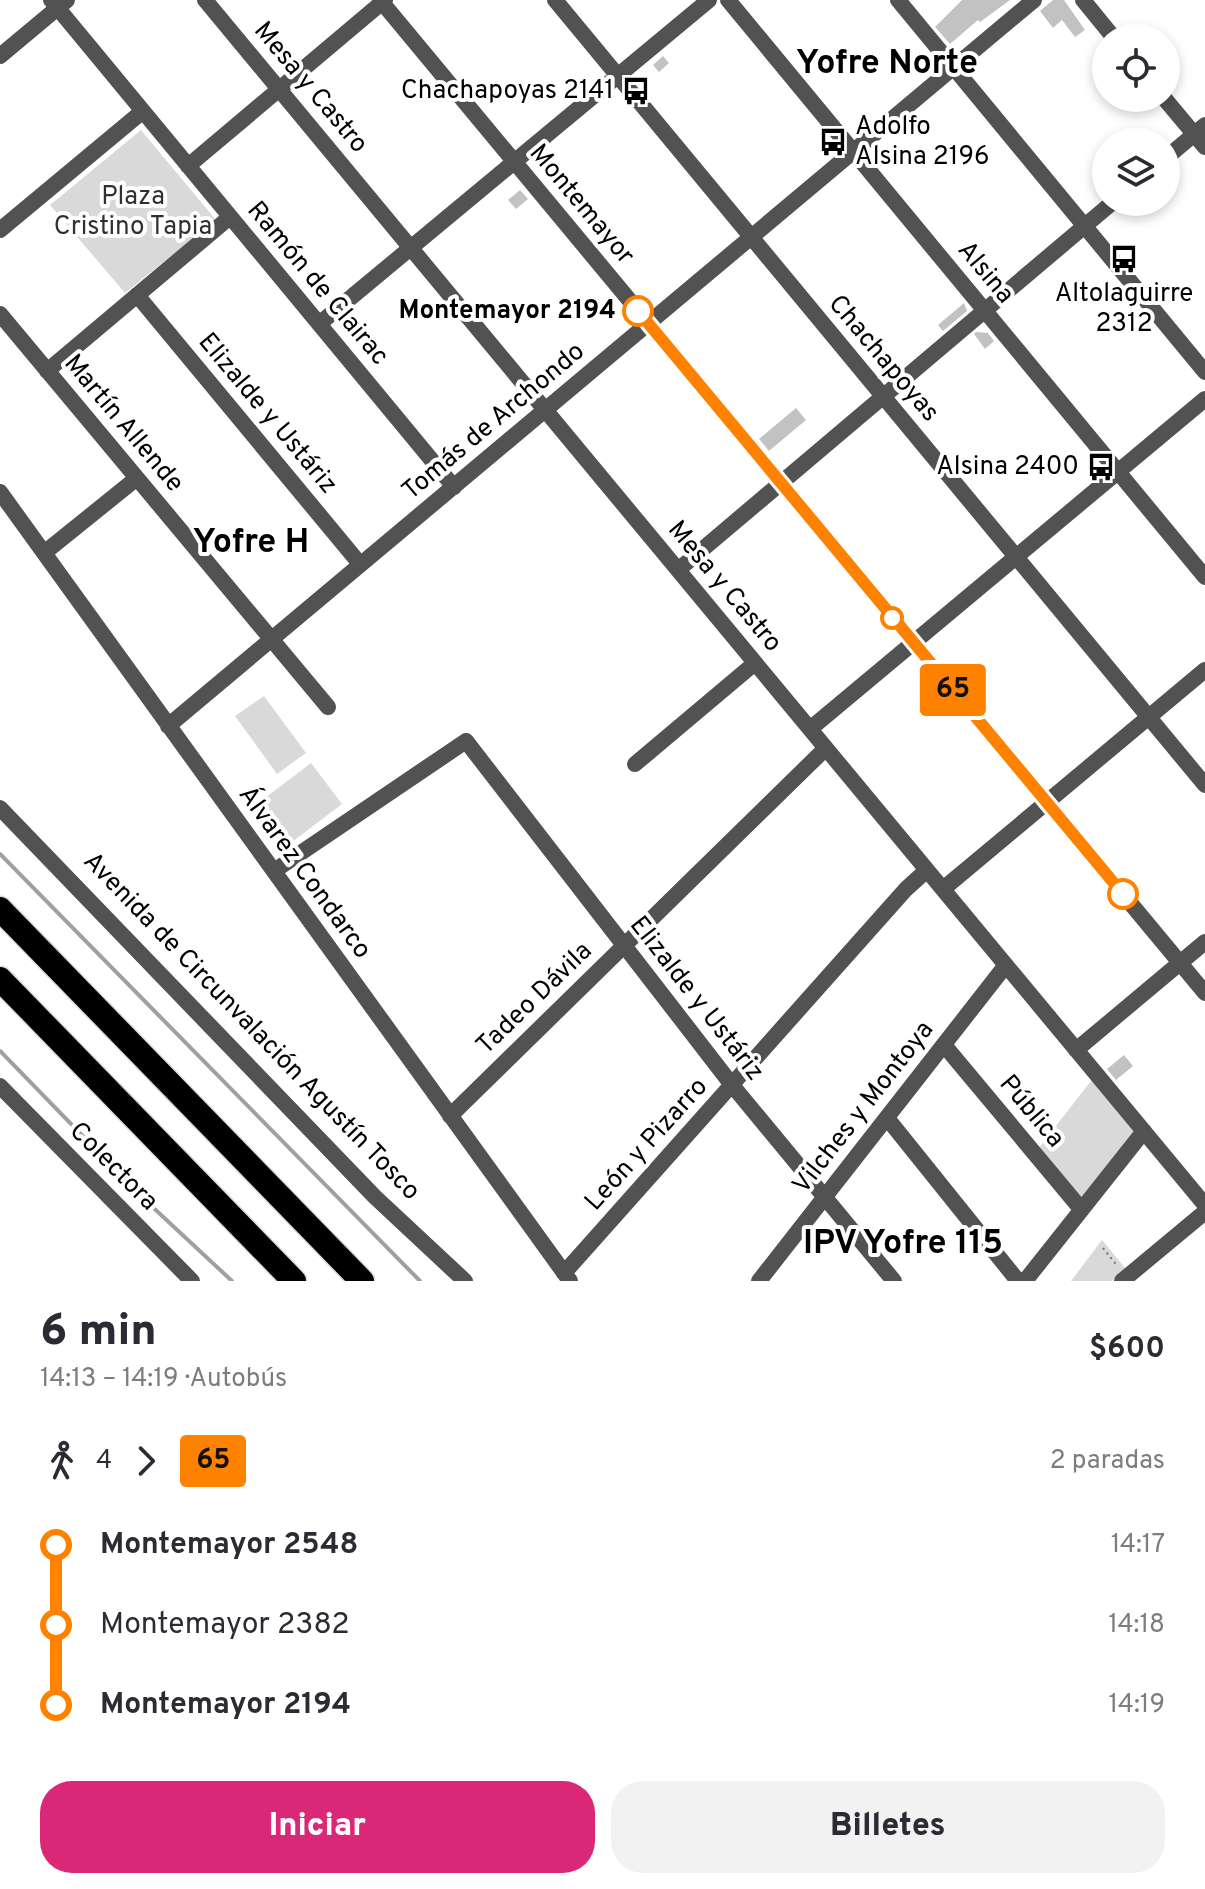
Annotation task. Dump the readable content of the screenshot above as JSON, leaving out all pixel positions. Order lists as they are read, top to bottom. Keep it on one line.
{"streets":{"street":["Mesa y Castro","Montemayor","Alsina","Ramón de Clairac","Chachapoyas","Elizalde y Ustáriz","Tomás de Archondo","Martín Allende","Álvarez Condarco","Tadeo Dávila","Avenida de Circunvalación Agustín Tosco","Vilches y Montoya","Pública","León y Pizarro","Colectora"]},"crossings":[["Mesa y Castro","Tomás de Archondo"],["Mesa y Castro","Tadeo Dávila"],["Mesa y Castro","Vilches y Montoya"],["Mesa y Castro","León y Pizarro"],["Montemayor","Tomás de Archondo"],["Alsina","Tomás de Archondo"],["Ramón de Clairac","Tomás de Archondo"],["Chachapoyas","Tomás de Archondo"],["Elizalde y Ustáriz","Tomás de Archondo"],["Elizalde y Ustáriz","Álvarez Condarco"],["Elizalde y Ustáriz","Tadeo Dávila"],["Elizalde y Ustáriz","Vilches y Montoya"],["Elizalde y Ustáriz","León y Pizarro"],["Tomás de Archondo","Martín Allende"],["Tomás de Archondo","Álvarez Condarco"],["Álvarez Condarco","Tadeo Dávila"],["Álvarez Condarco","León y Pizarro"],["Vilches y Montoya","Pública"]],"districts":["Yofre Norte","Yofre H","IPV Yofre 115"],"parks":["Plaza Cristino Tapia"],"places":{"bus stop":["Chachapoyas 2141","Adolfo Alsina 2196","Altolaguirre 2312","Alsina 2400"],"other":["Montemayor 2194"]},"lines":["bus line 65"],"page":{"on_map":"65","heading":["6 min","14:13 – 14:19 · Autobús","$600"],"legs":["4","65","2 paradas"],"list":[{"name":"Montemayor 2548","value":"14:17"},{"name":"Montemayor 2382","value":"14:18"},{"name":"Montemayor 2194","value":"14:19"}],"buttons":["Iniciar","Billetes"]}}
